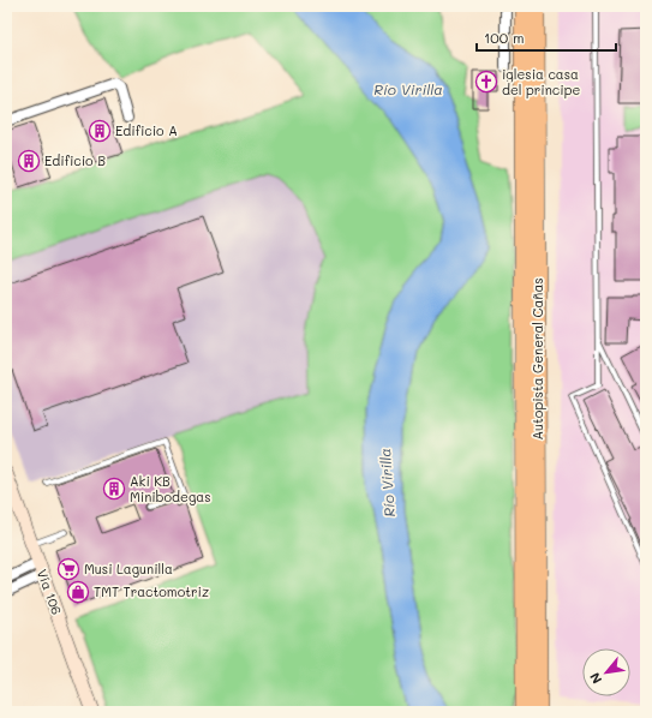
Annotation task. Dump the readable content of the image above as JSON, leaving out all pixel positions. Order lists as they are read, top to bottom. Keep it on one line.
{"streets":{"highway":["Autopista General Cañas"],"main road":["Vía 106"]},"water":["Río Virilla"],"places":{"church":["iglesia casa del principe"],"building":["Edificio A","Edificio B","Aki KB Minibodegas"],"supermarket":["Musi Lagunilla"],"shop":["TMT Tractomotriz"]},"scale_bar":"100 m","north":"bottom left"}
